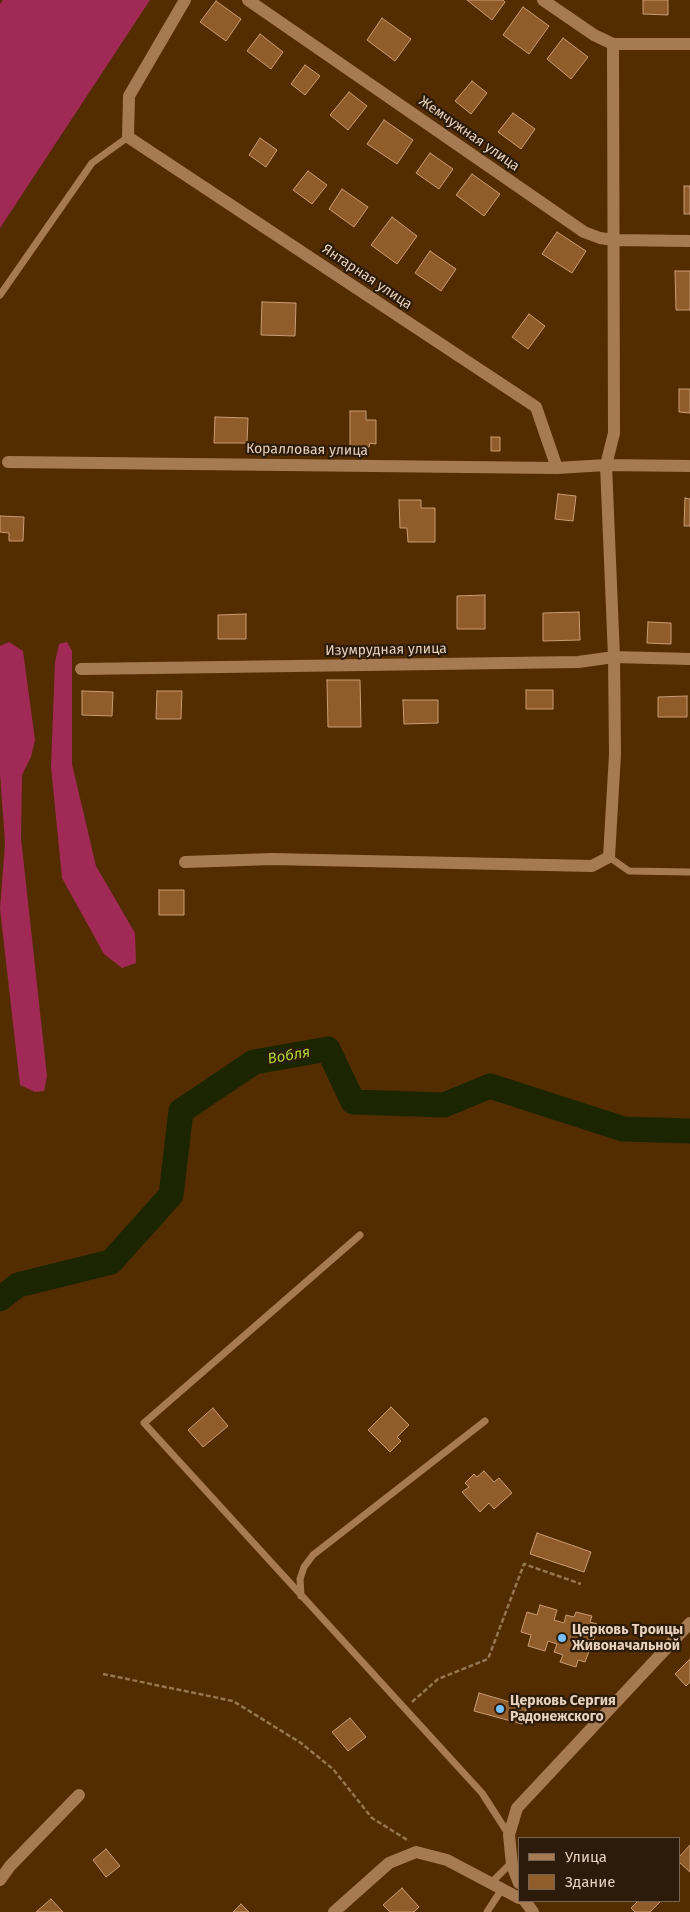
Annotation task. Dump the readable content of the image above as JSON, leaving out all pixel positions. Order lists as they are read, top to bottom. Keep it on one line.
{"streets":{"street":["Жемчужная улица","Янтарная улица","Коралловая улица","Изумрудная улица"]},"crossings":[["Янтарная улица","Коралловая улица"]],"water":["Вобля"],"places":["Церковь Троицы Живоначальной","Церковь Сергия Радонежского"],"legend":["Улица","Здание"]}
